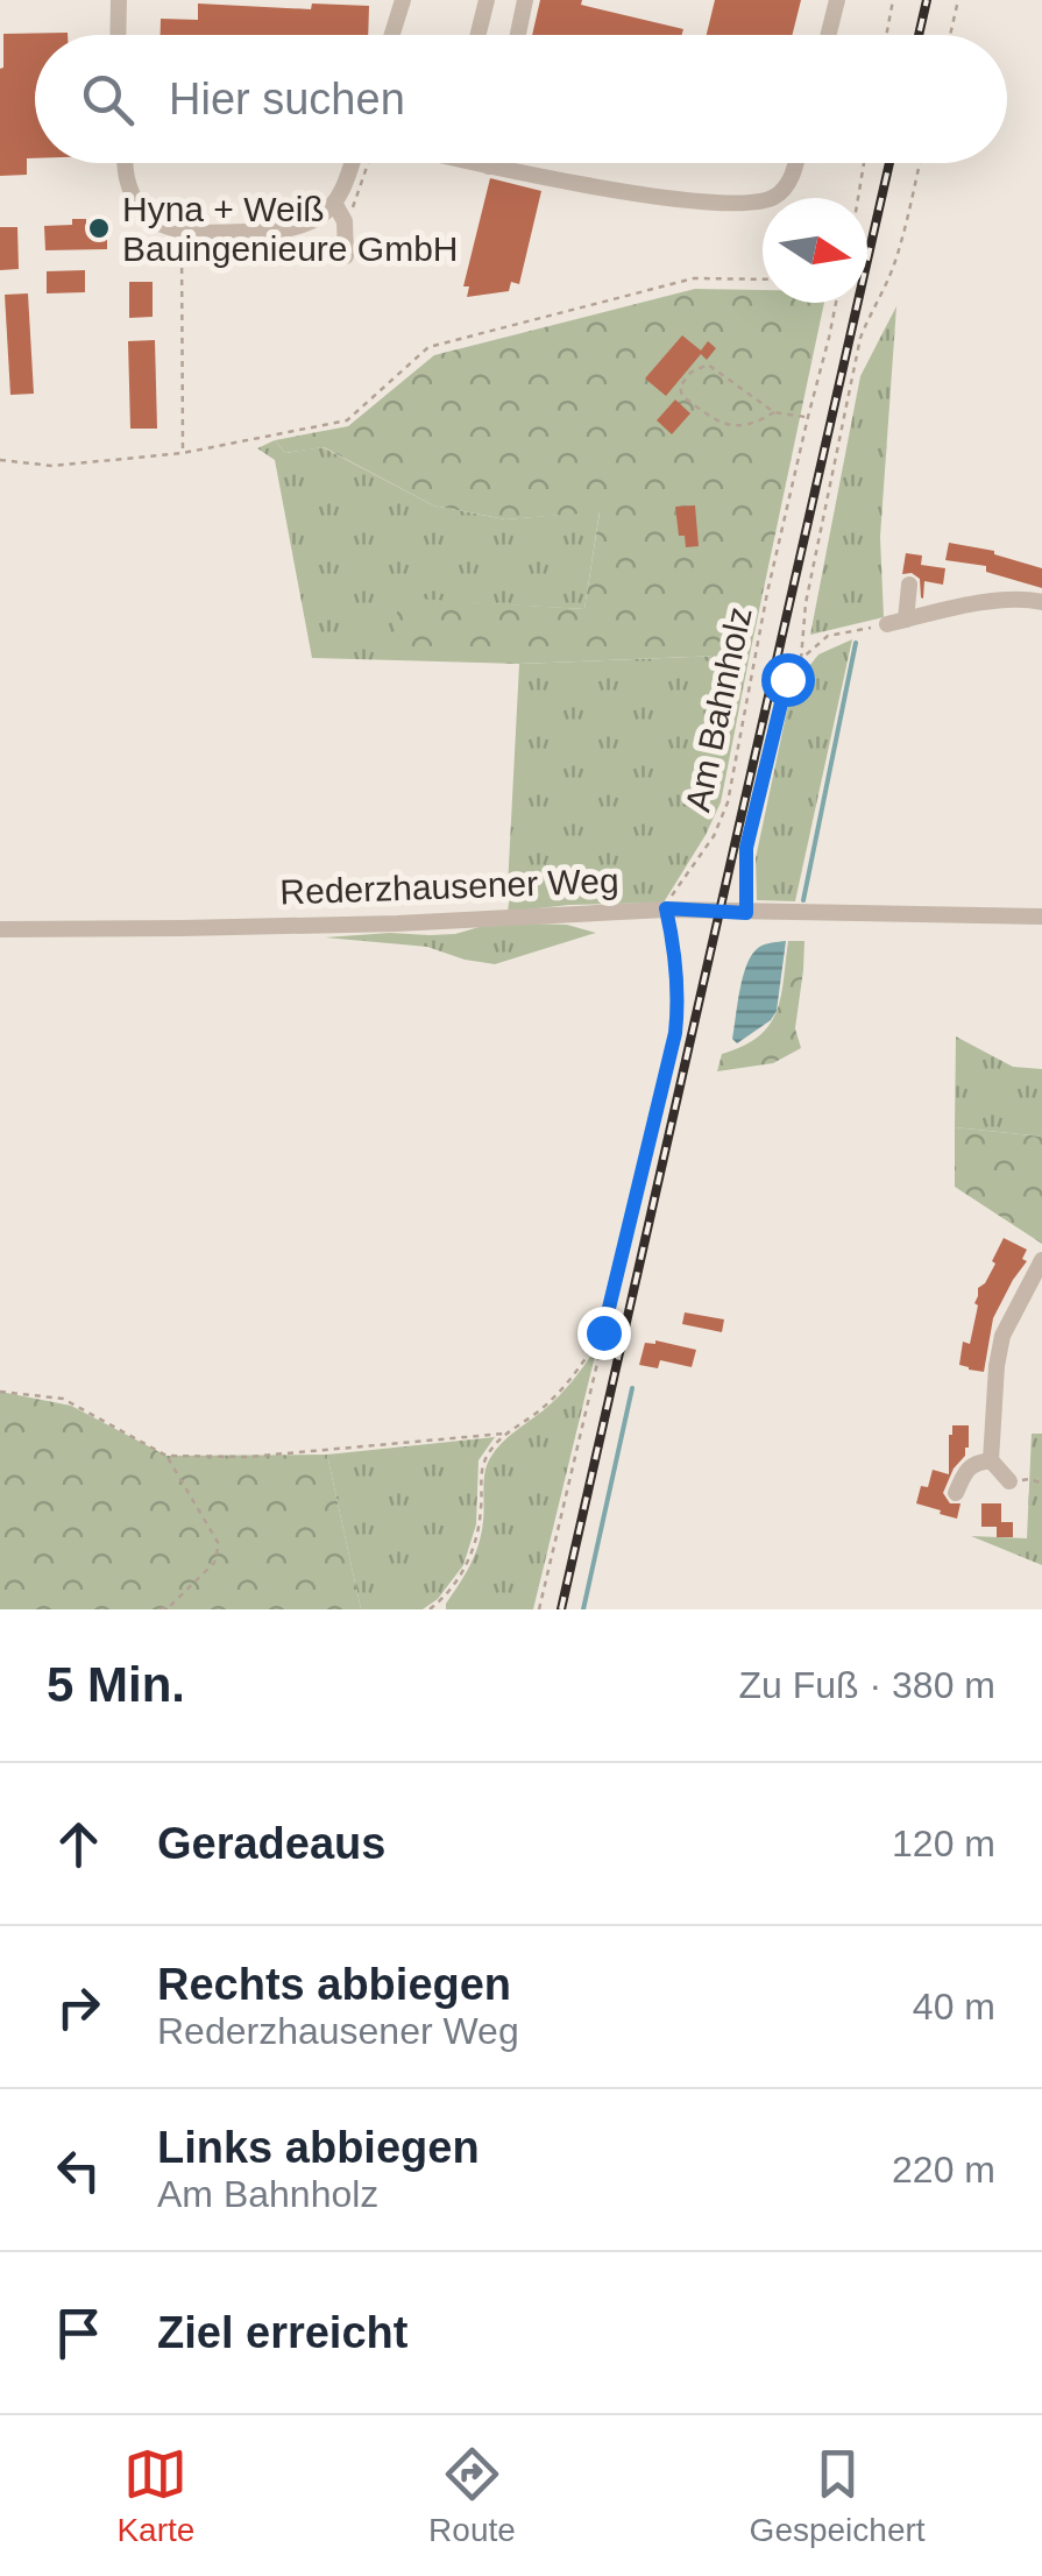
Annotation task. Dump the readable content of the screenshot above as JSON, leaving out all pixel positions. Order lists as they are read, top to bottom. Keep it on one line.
{"streets":{"street":["Rederzhausener Weg"],"path":["Am Bahnholz"]},"crossings":[["Am Bahnholz","Rederzhausener Weg"]],"places":["Hyna + Weiß Bauingenieure GmbH"],"north":"right","page":{"search":"Hier suchen","heading":["5 Min.","Zu Fuß · 380 m"],"list":[["Geradeaus","120 m"],["Rechts abbiegen","Rederzhausener Weg","40 m"],["Links abbiegen","Am Bahnholz","220 m"],"Ziel erreicht"],"nav":["Karte","Route","Gespeichert"]}}
